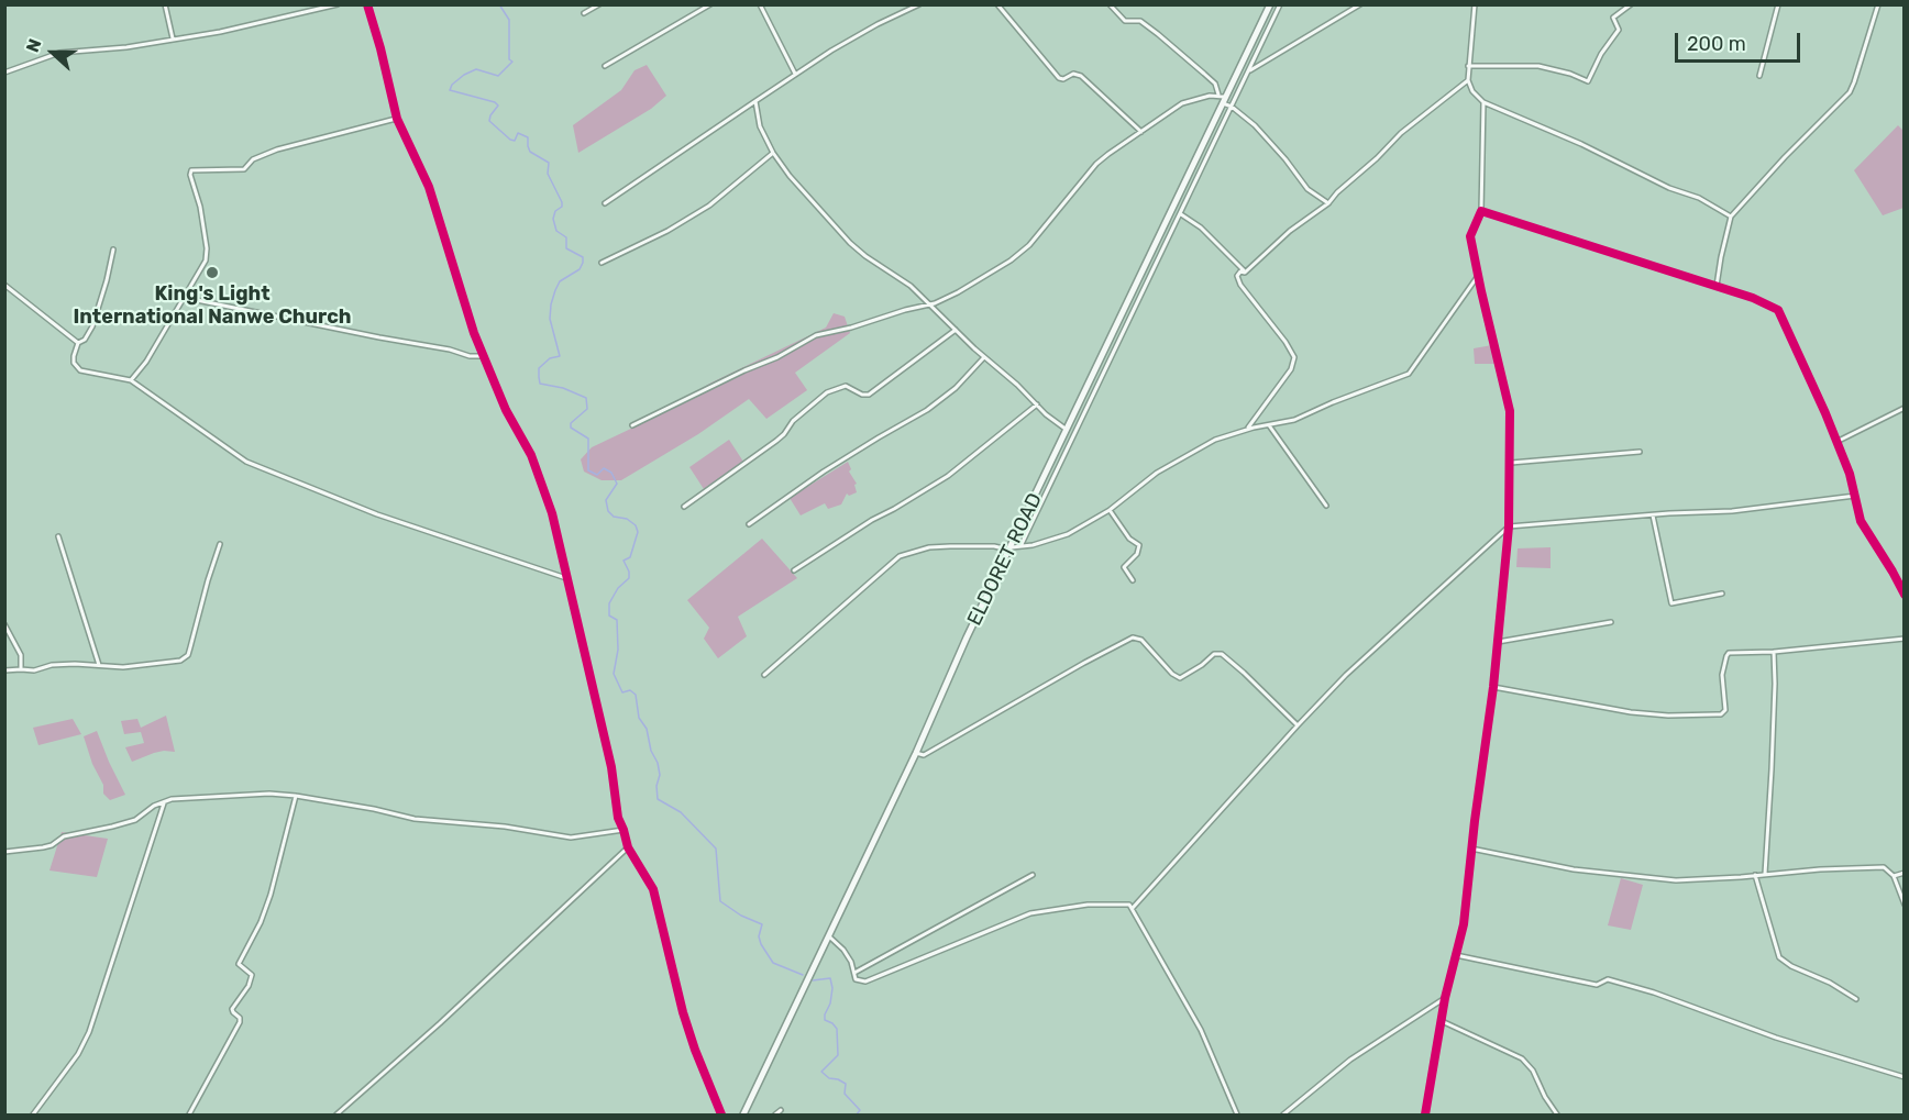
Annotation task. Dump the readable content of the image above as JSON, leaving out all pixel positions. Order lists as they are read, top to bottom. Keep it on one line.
{"streets":{"highway":["ELDORET ROAD"]},"places":["King's Light International Nanwe Church"],"scale_bar":"200 m","north":"left"}
